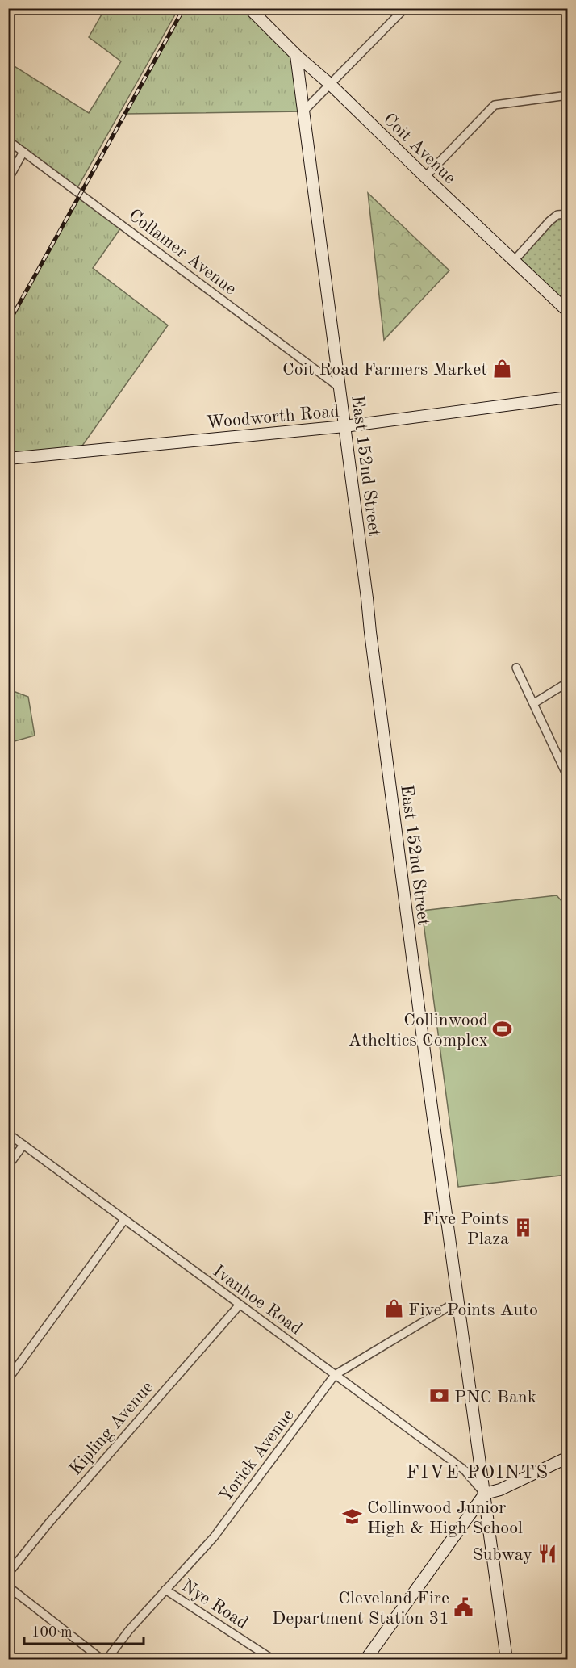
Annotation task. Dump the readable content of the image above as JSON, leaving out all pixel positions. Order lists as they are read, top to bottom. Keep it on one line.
{"streets":{"street":["Coit Avenue","Collamer Avenue","Woodworth Road","East 152nd Street","Ivanhoe Road","Kipling Avenue","Yorick Avenue","Nye Road"]},"crossings":[["Coit Avenue","East 152nd Street"],["Collamer Avenue","East 152nd Street"],["Woodworth Road","East 152nd Street"],["East 152nd Street","Ivanhoe Road"],["East 152nd Street","Yorick Avenue"],["Ivanhoe Road","Kipling Avenue"],["Ivanhoe Road","Yorick Avenue"],["Yorick Avenue","Nye Road"]],"districts":["FIVE POINTS"],"places":{"shop":["Coit Road Farmers Market","Five Points Auto"],"sports":["Collinwood Atheltics Complex"],"building":["Five Points Plaza"],"bank":["PNC Bank"],"school or university":["Collinwood Junior High & High School"],"restaurant":["Subway"],"public building":["Cleveland Fire Department Station 31"]},"scale_bar":"100 m"}
